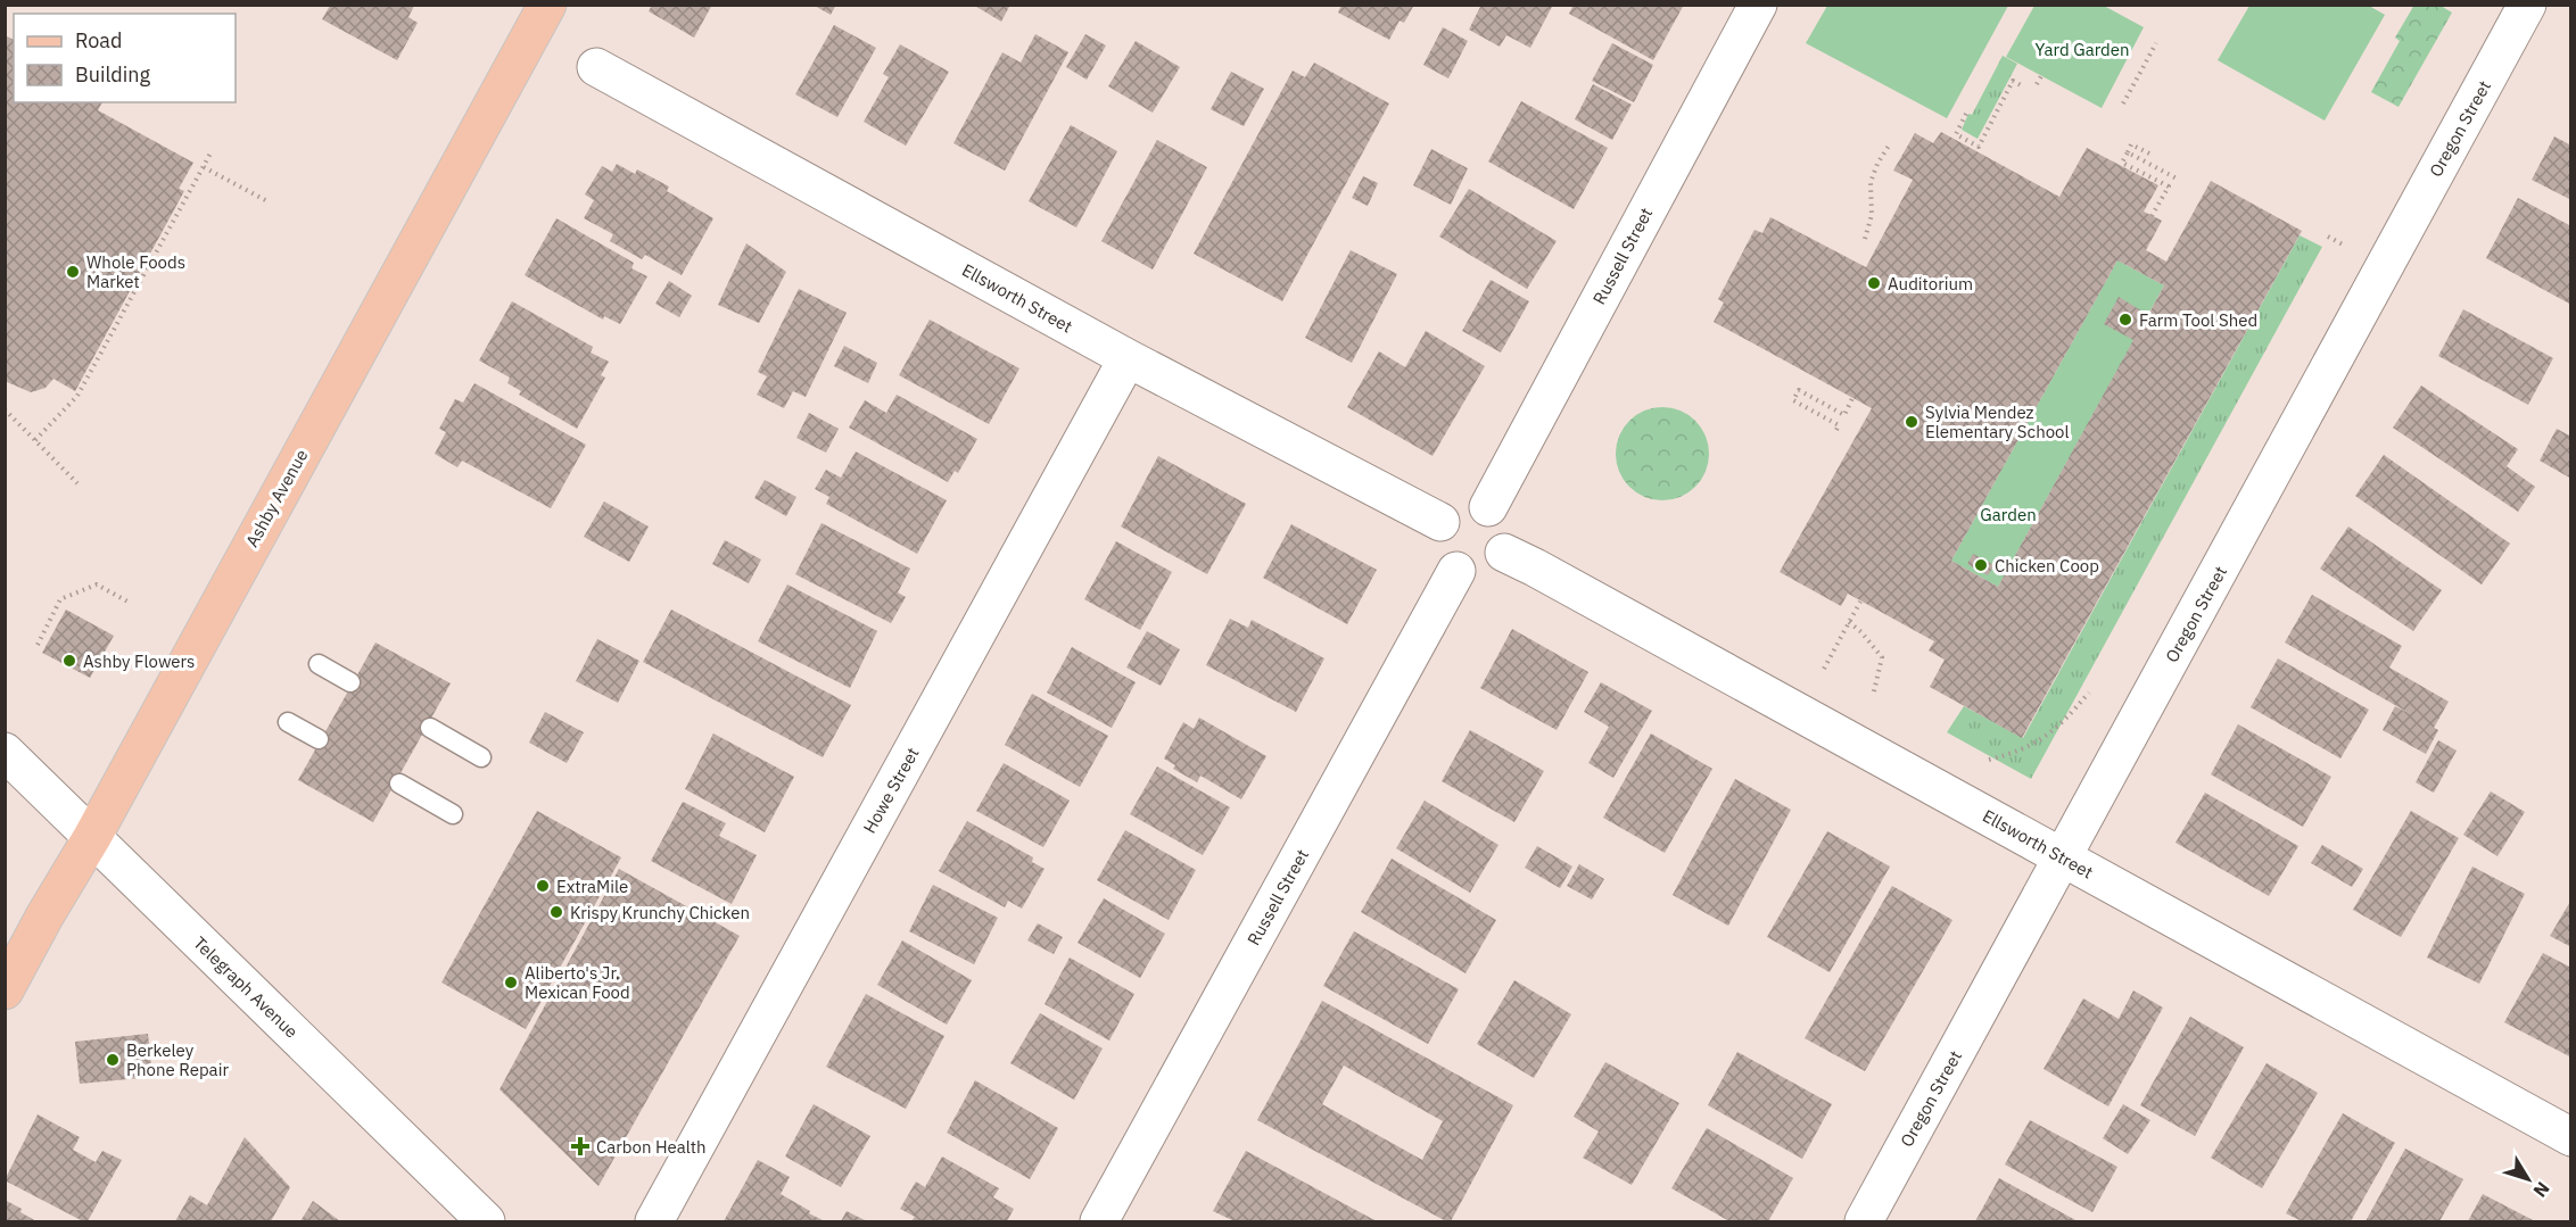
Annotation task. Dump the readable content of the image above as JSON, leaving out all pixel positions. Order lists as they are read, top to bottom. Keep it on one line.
{"streets":{"main road":["Ashby Avenue"],"street":["Oregon Street","Russell Street","Ellsworth Street","Howe Street","Telegraph Avenue"]},"crossings":[["Oregon Street","Ellsworth Street"],["Russell Street","Ellsworth Street"],["Ellsworth Street","Howe Street"],["Ashby Avenue","Telegraph Avenue"]],"parks":["Yard Garden","Garden"],"places":{"other":["Whole Foods Market","Auditorium","Farm Tool Shed","Sylvia Mendez Elementary School","Chicken Coop","Ashby Flowers","ExtraMile","Krispy Krunchy Chicken","Aliberto's Jr. Mexican Food","Berkeley Phone Repair"],"health":["Carbon Health"]},"legend":["Road","Building"],"north":"bottom right"}
